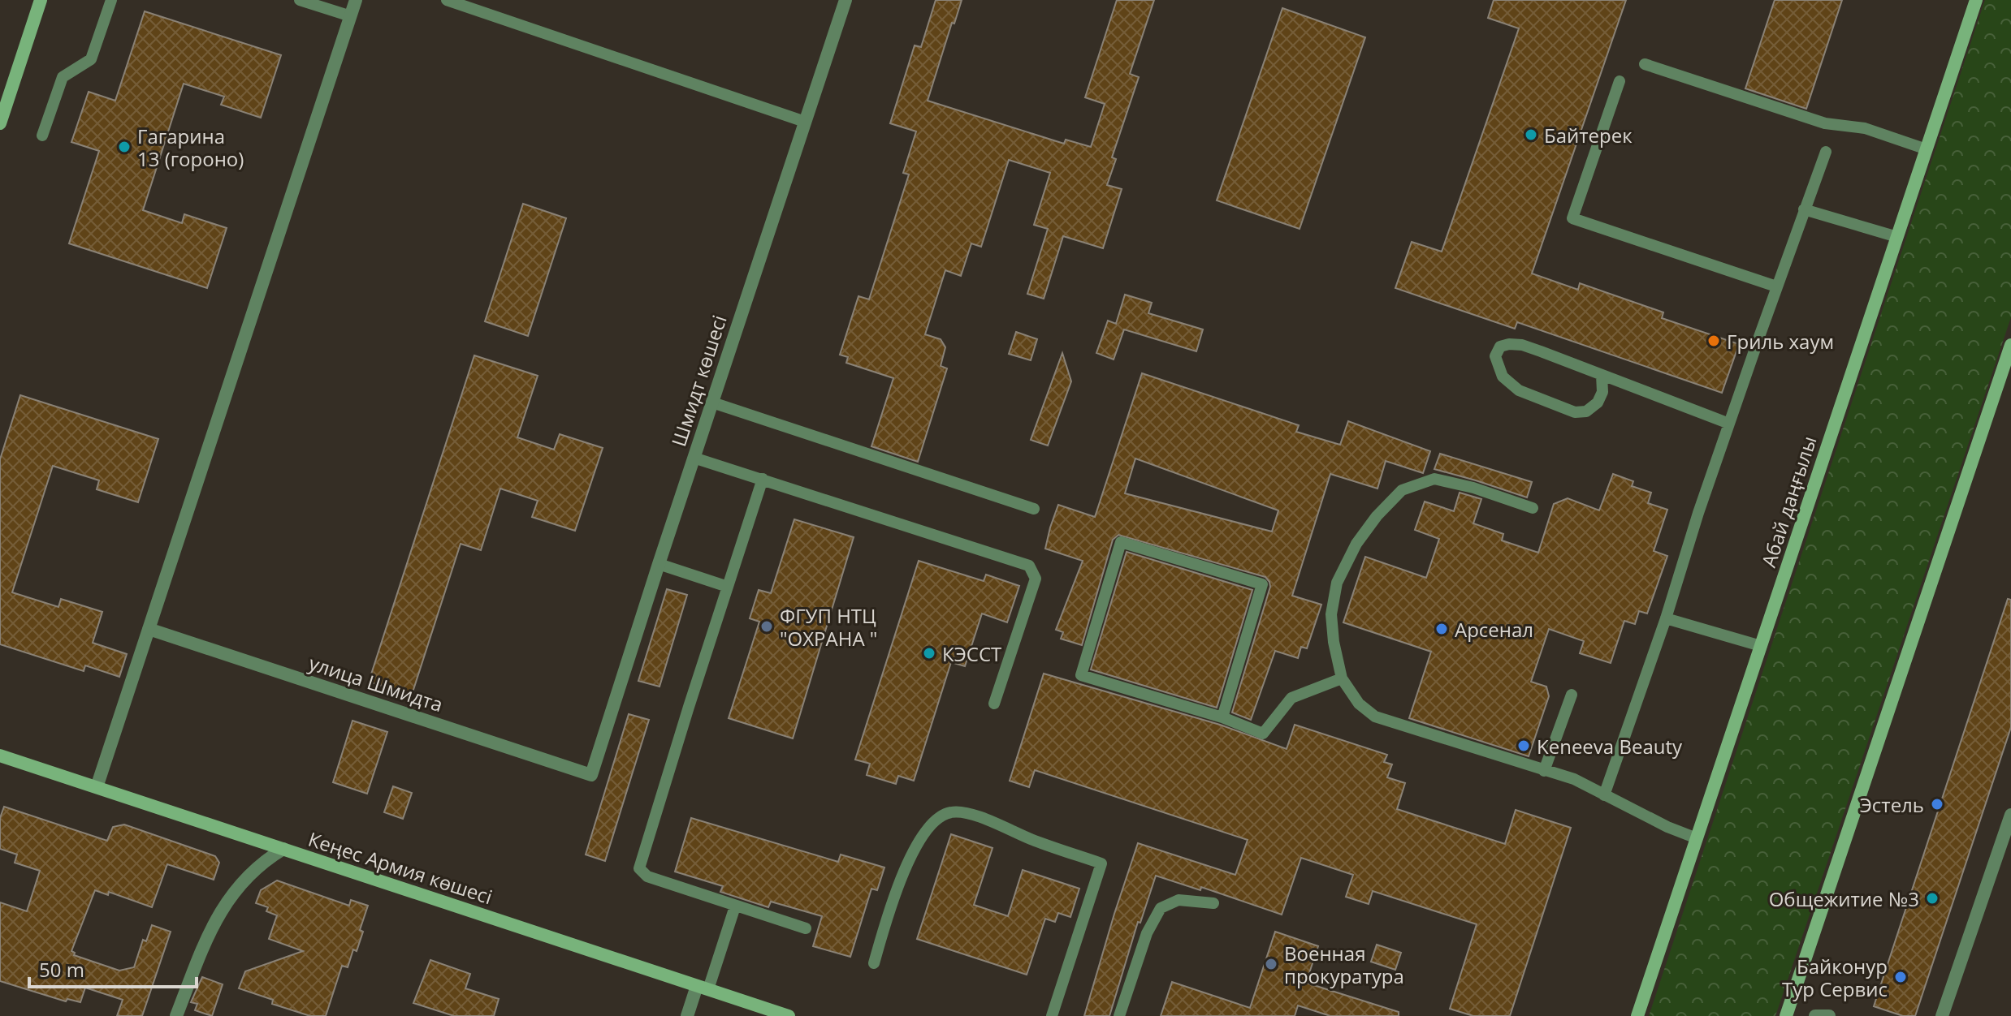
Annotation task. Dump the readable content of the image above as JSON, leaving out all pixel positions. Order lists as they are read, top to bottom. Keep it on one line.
{"streets":{"main road":["Абай даңғылы","Кеңес Армия көшесі"],"street":["Шмидт көшесі","улица Шмидта"]},"crossings":[["Шмидт көшесі","улица Шмидта"]],"places":["Байтерек","Гагарина 13 (гороно)","Гриль хаум","ФГУП НТЦ \"ОХРАНА \"","Арсенал","КЭССТ","Keneeva Beauty","Эстель","Общежитие №3","Военная прокуратура","Байконур Тур Сервис"],"scale_bar":"50 m"}
